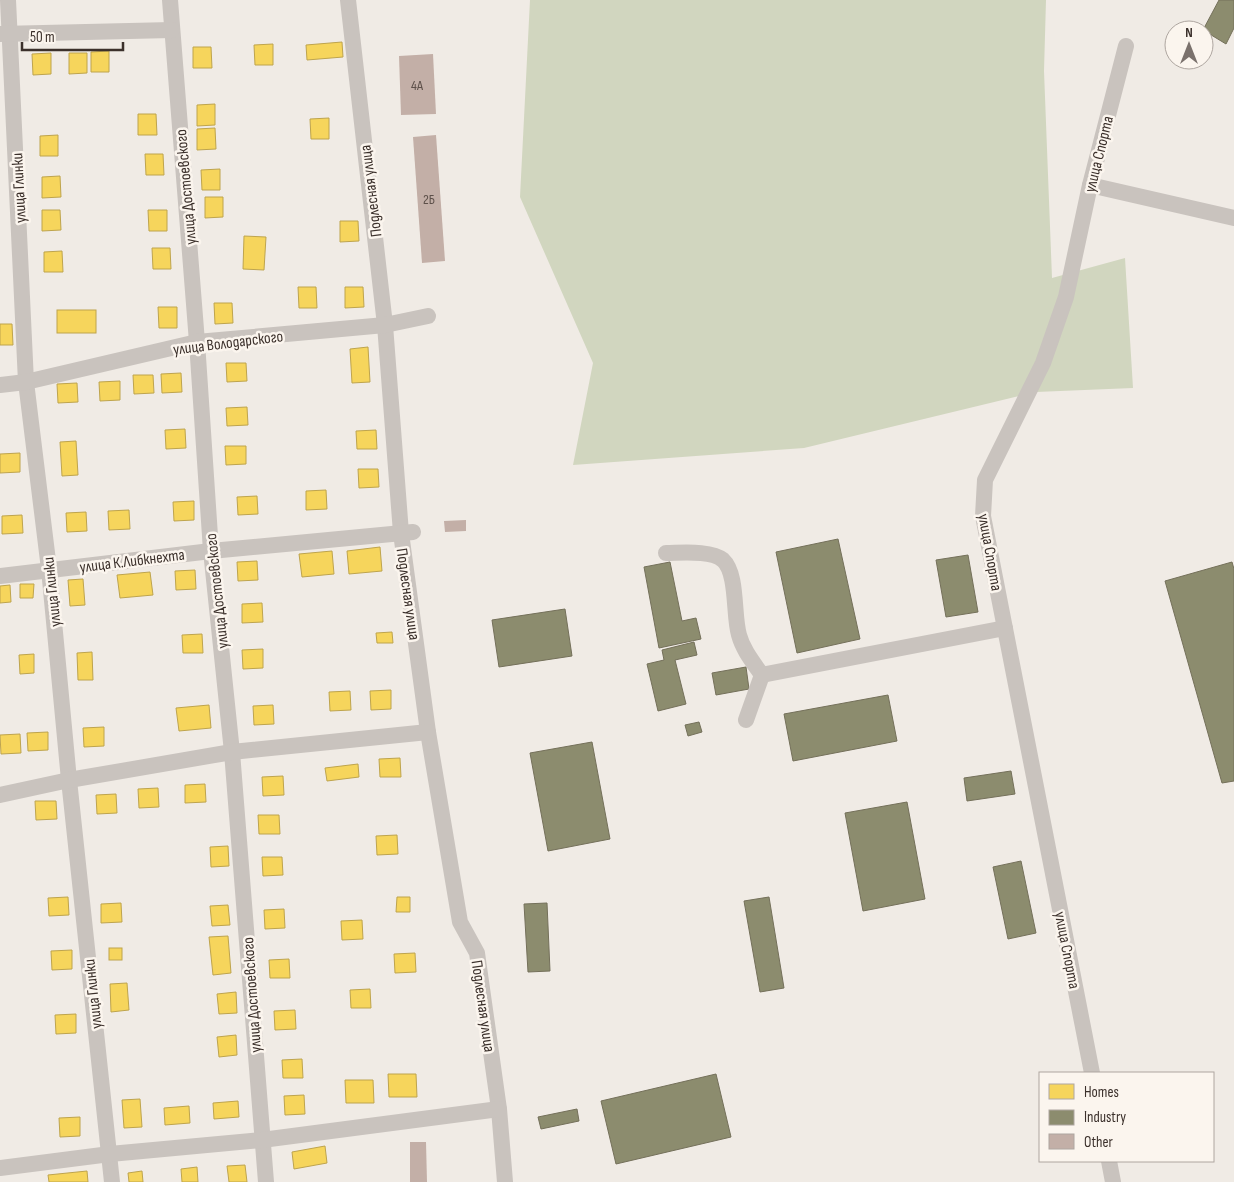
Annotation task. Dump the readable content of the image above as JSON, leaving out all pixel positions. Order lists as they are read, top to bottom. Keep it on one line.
{"streets":{"street":["улица Спорта","улица Достоевского","улица Глинки","Подлесная улица","улица Володарского","улица К.Либкнехта"]},"crossings":[["улица Достоевского","улица Володарского"],["улица Достоевского","улица К.Либкнехта"],["улица Глинки","улица Володарского"],["улица Глинки","улица К.Либкнехта"],["Подлесная улица","улица Володарского"],["Подлесная улица","улица К.Либкнехта"]],"house_numbers":["4А","2Б"],"legend":["Homes","Industry","Other"],"scale_bar":"50 m","north":"top"}
